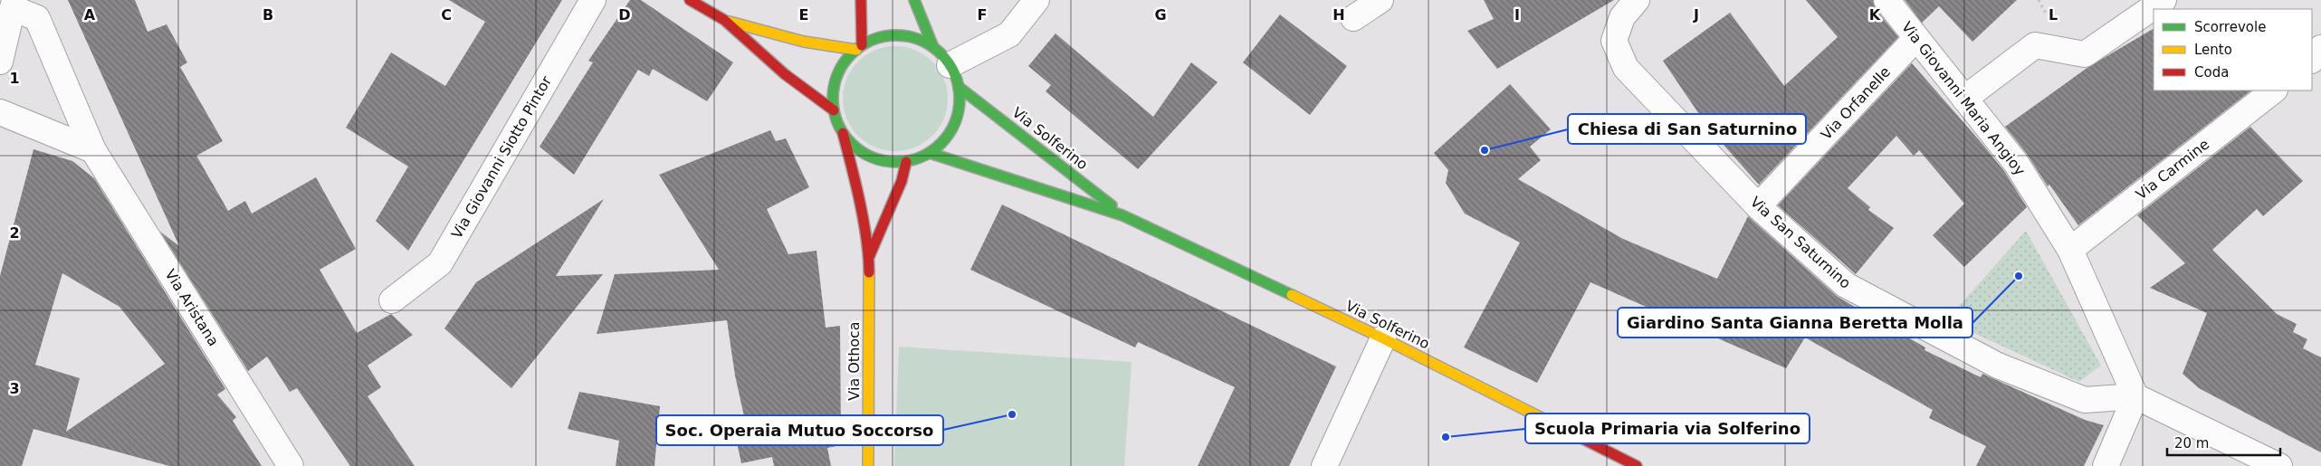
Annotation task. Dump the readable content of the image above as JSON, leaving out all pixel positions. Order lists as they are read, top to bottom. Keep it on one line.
{"streets":{"main road":["Via Solferino","Via Othoca"],"street":["Via Giovanni Maria Angioy","Via Orfanelle","Via Giovanni Siotto Pintor","Via Carmine","Via San Saturnino","Via Aristana"]},"crossings":[["Via Giovanni Maria Angioy","Via Orfanelle"],["Via Giovanni Maria Angioy","Via Carmine"],["Via Giovanni Maria Angioy","Via San Saturnino"],["Via Orfanelle","Via San Saturnino"],["Via Solferino","Via Othoca"]],"places":["Chiesa di San Saturnino","Giardino Santa Gianna Beretta Molla","Soc. Operaia Mutuo Soccorso","Scuola Primaria via Solferino"],"legend":["Scorrevole","Lento","Coda"],"scale_bar":"20 m","grid":{"columns":["A","B","C","D","E","F","G","H","I","J","K","L"],"rows":["1","2","3"]}}
